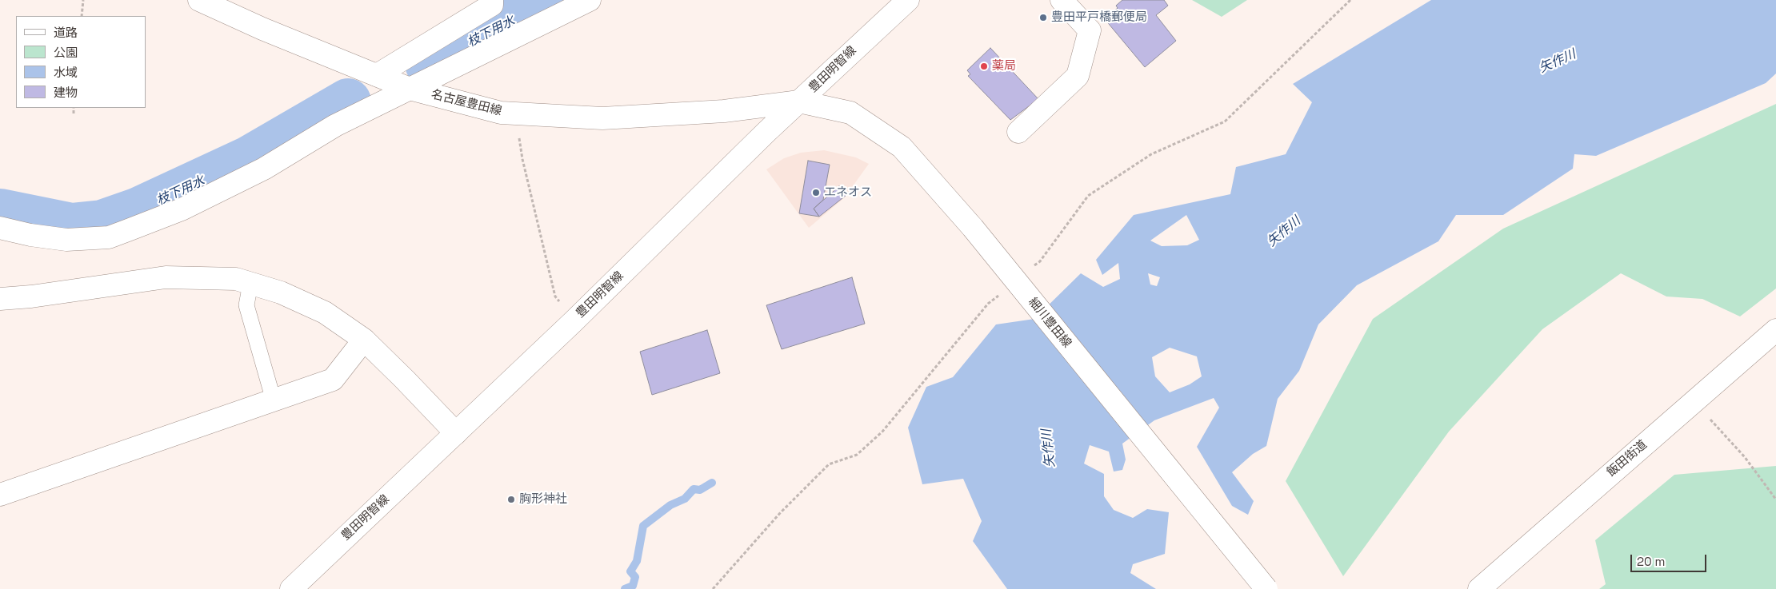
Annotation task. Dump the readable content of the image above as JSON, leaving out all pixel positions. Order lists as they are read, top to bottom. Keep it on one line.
{"streets":{"street":["豊田明智線","名古屋豊田線","細川豊田線","飯田街道"]},"crossings":[["豊田明智線","名古屋豊田線"],["豊田明智線","細川豊田線"],["名古屋豊田線","細川豊田線"]],"water":["枝下用水","矢作川"],"places":["豊田平戸橋郵便局","薬局","エネオス","胸形神社"],"legend":["道路","公園","水域","建物"],"scale_bar":"20 m"}
